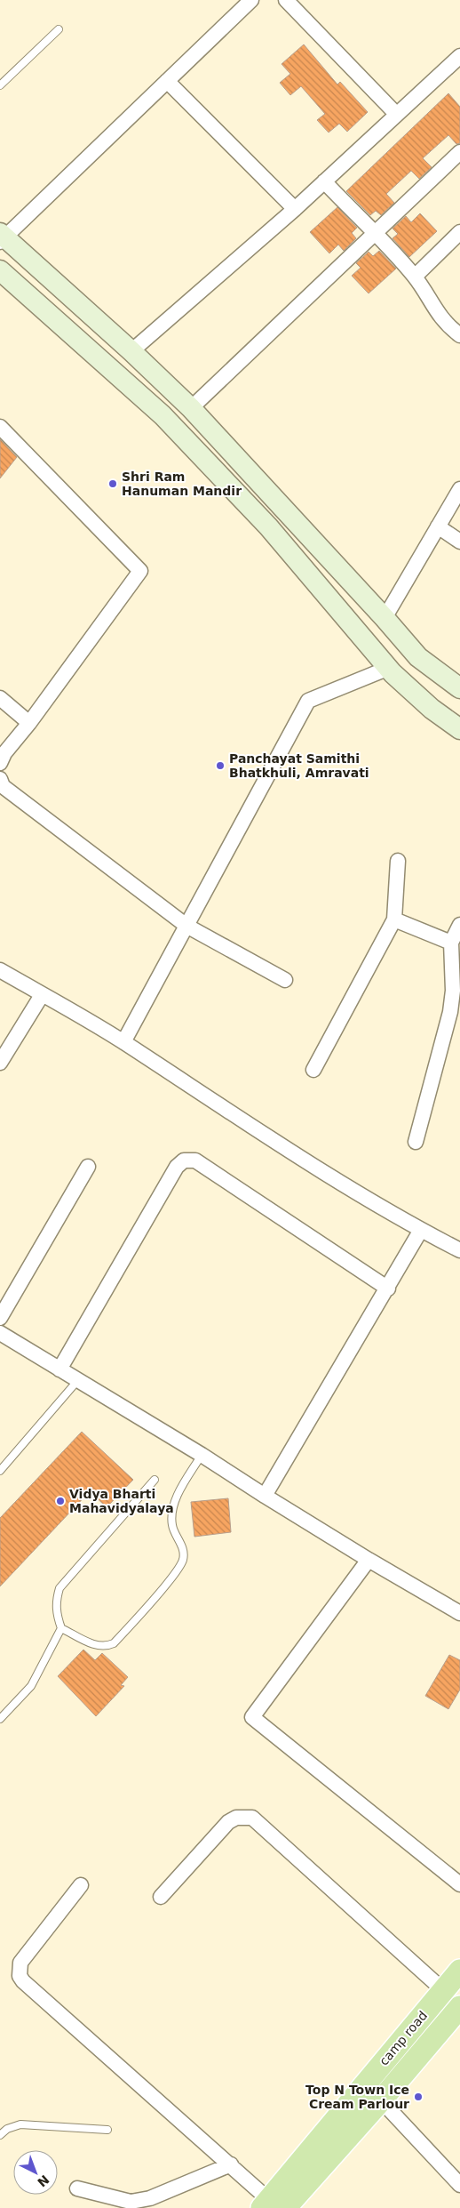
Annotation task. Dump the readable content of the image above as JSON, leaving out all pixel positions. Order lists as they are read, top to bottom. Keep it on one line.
{"streets":{"main road":["camp road"]},"places":["Shri Ram Hanuman Mandir","Panchayat Samithi Bhatkhuli, Amravati","Vidya Bharti Mahavidyalaya","Top N Town Ice Cream Parlour"],"north":"bottom right"}
